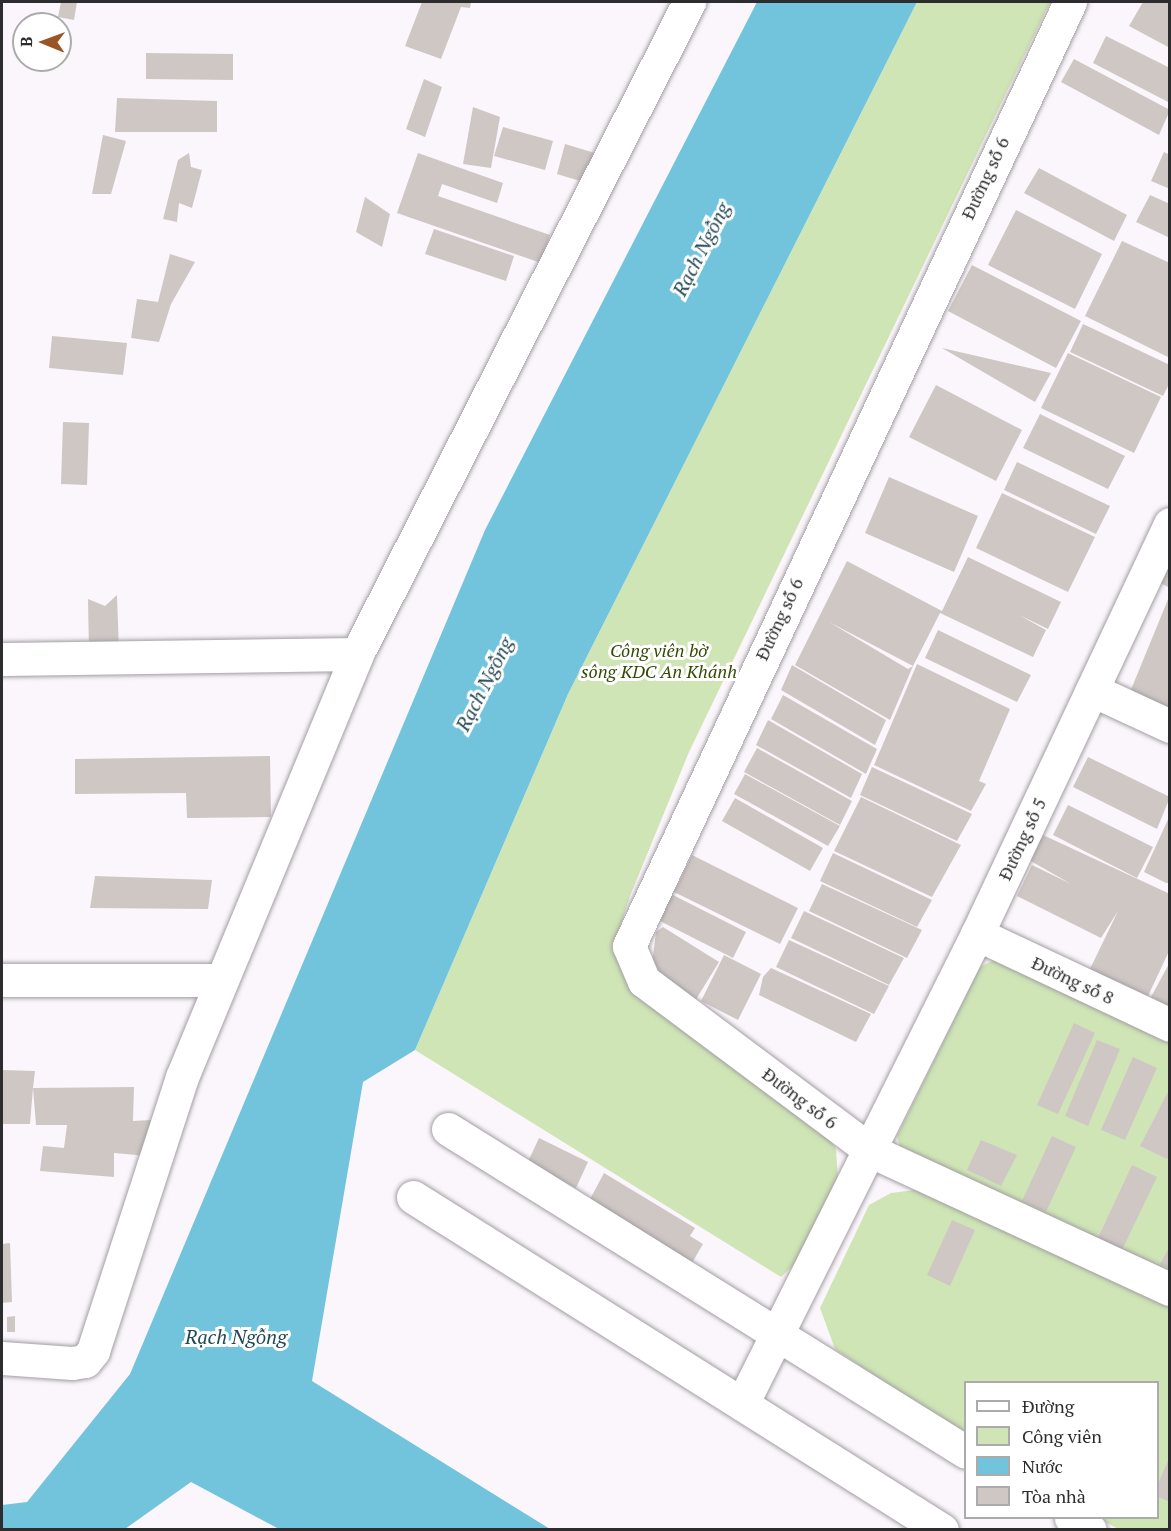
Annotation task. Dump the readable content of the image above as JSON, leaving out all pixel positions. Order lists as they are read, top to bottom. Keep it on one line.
{"streets":{"street":["Đường số 6","Đường số 5","Đường số 8"]},"crossings":[["Đường số 6","Đường số 5"],["Đường số 5","Đường số 8"]],"water":["Rạch Ngỗng"],"parks":["Công viên bờ sông KDC An Khánh"],"legend":["Đường","Công viên","Nước","Tòa nhà"],"north":"left"}
